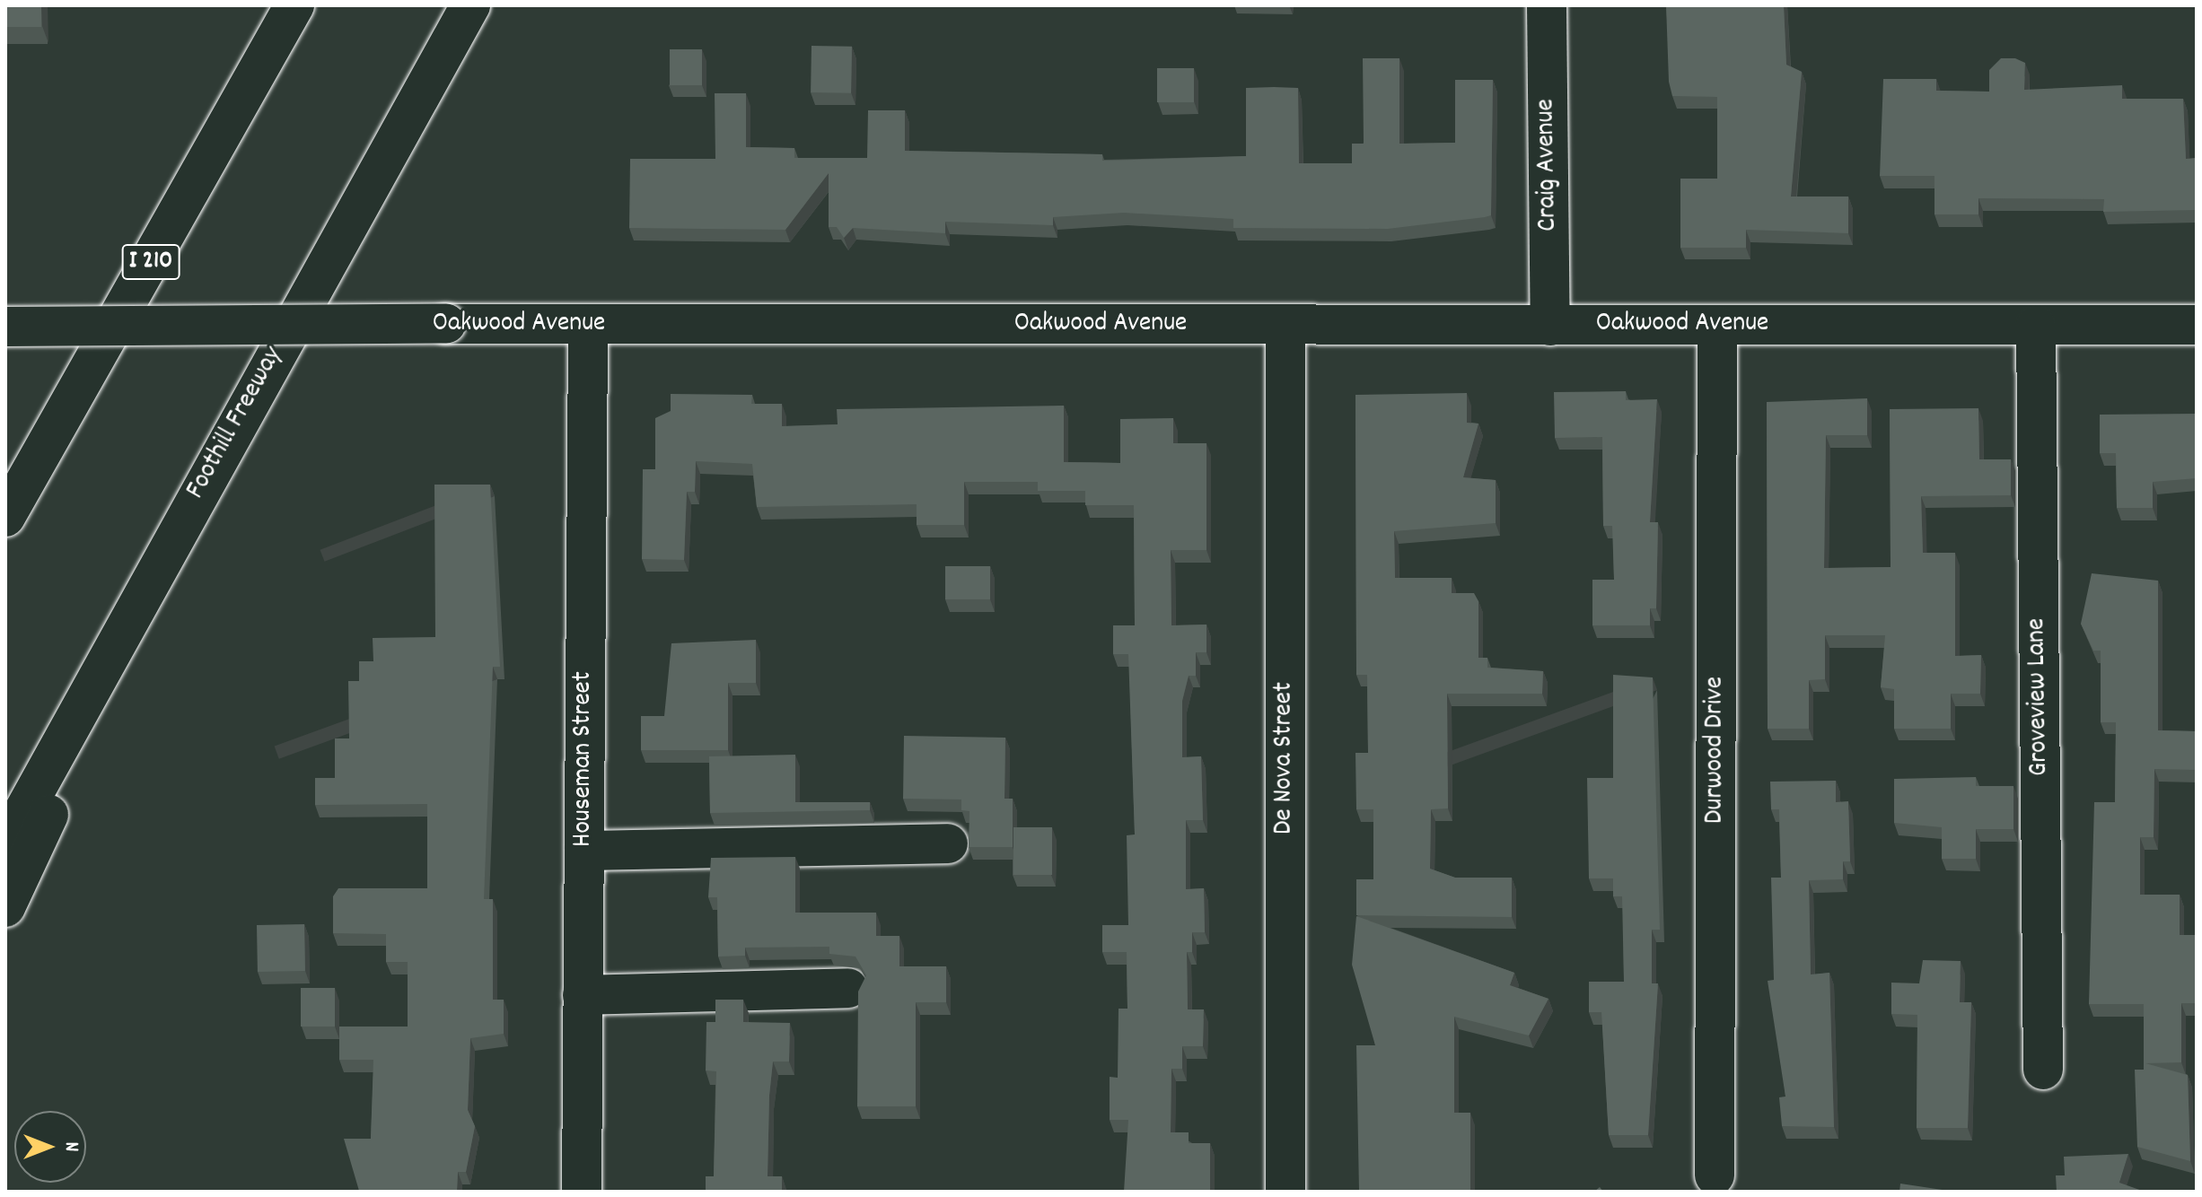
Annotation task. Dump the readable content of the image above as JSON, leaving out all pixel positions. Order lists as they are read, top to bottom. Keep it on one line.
{"streets":{"main road":["Craig Avenue","I 210","Oakwood Avenue","Foothill Freeway","Groveview Lane","Durwood Drive","De Nova Street","Houseman Street"]},"crossings":[["Craig Avenue","Oakwood Avenue"],["Oakwood Avenue","Groveview Lane"],["Oakwood Avenue","Durwood Drive"],["Oakwood Avenue","De Nova Street"],["Oakwood Avenue","Houseman Street"]],"north":"right"}
